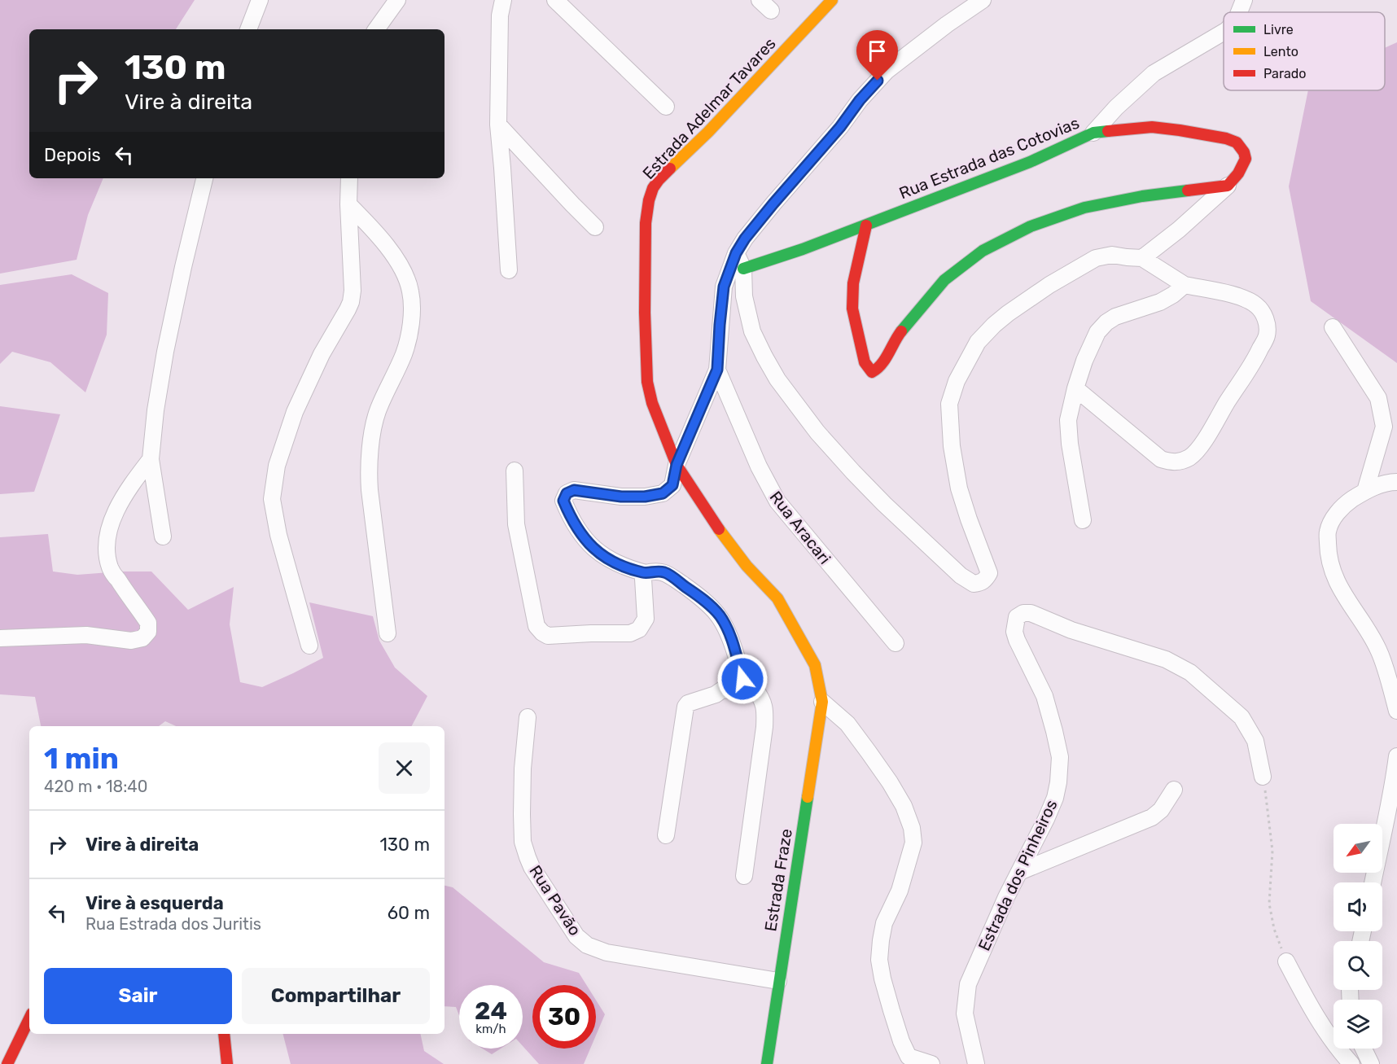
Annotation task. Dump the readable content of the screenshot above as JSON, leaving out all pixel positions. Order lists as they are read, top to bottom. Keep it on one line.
{"streets":{"street":["Estrada Adelmar Tavares","Rua Estrada das Cotovias","Rua Aracari","Estrada dos Pinheiros","Estrada Fraze","Rua Pavão"]},"crossings":[["Estrada Adelmar Tavares","Estrada Fraze"],["Estrada Fraze","Rua Pavão"]],"legend":["Livre","Lento","Parado"],"north":"bottom left","page":{"turn":["130 m","Vire à direita"],"then":"Depois","heading":["1 min","420 m · 18:40"],"list":[{"name":"Vire à direita","value":"130 m"},{"name":"Vire à esquerda","note":"Rua Estrada dos Juritis","value":"60 m"}],"buttons":["Sair","Compartilhar"],"speed":"24 km/h","limit":"30"}}
